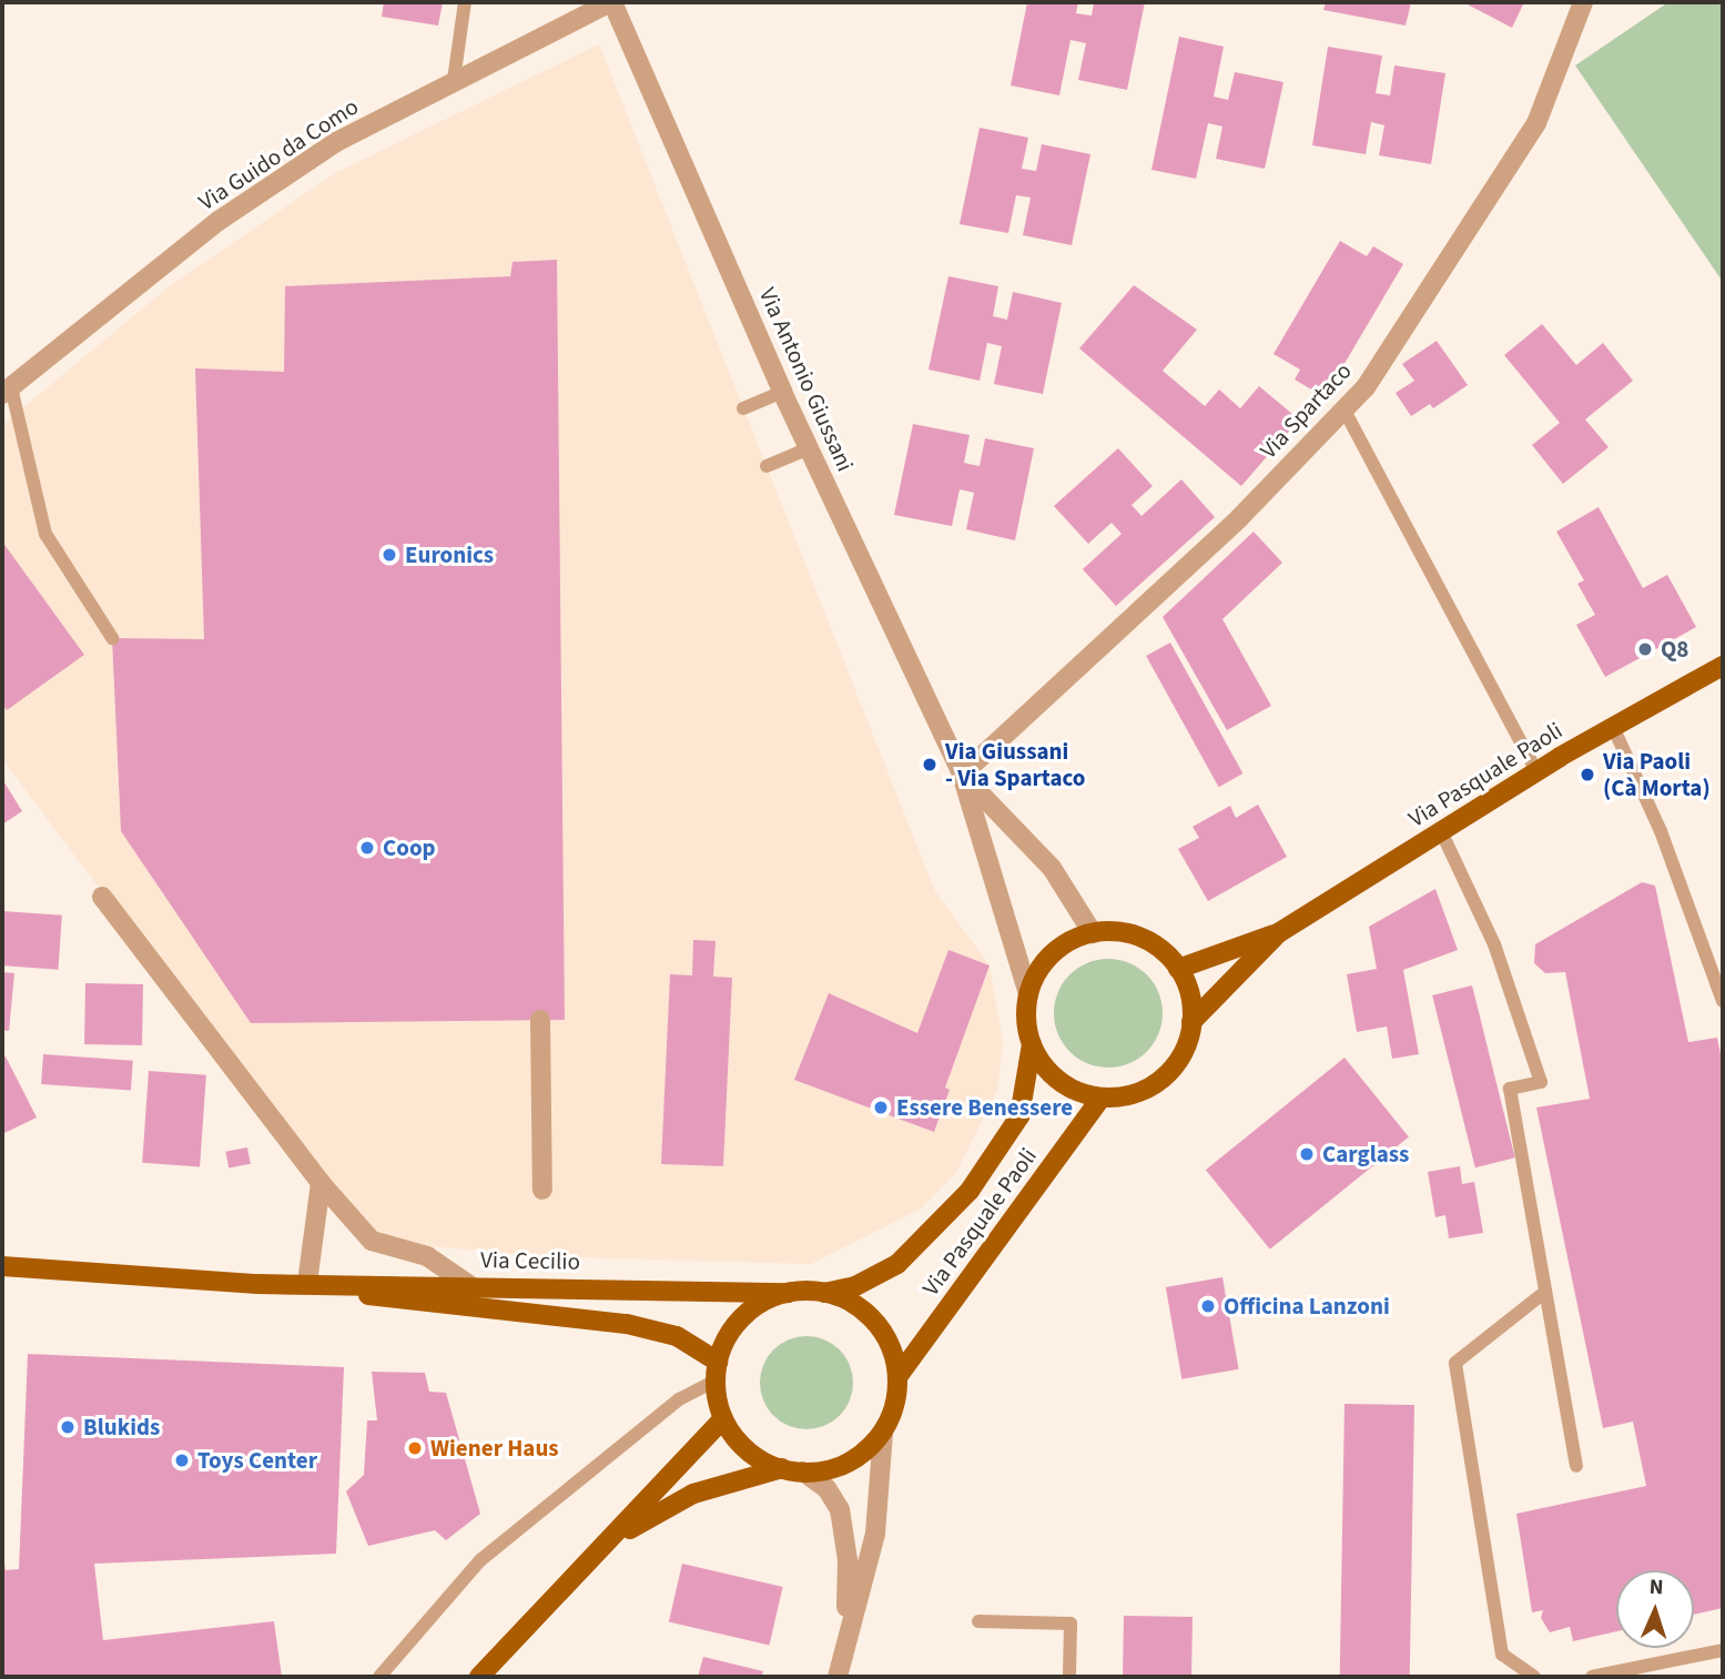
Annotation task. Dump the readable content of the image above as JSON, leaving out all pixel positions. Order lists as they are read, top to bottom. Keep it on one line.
{"streets":{"main road":["Via Pasquale Paoli","Via Cecilio"],"street":["Via Guido da Como","Via Antonio Giussani","Via Spartaco"]},"crossings":[["Via Guido da Como","Via Antonio Giussani"],["Via Antonio Giussani","Via Spartaco"],["Via Antonio Giussani","Via Pasquale Paoli"],["Via Pasquale Paoli","Via Cecilio"]],"places":["Euronics","Q8","Via Giussani - Via Spartaco","Via Paoli (Cà Morta)","Coop","Essere Benessere","Carglass","Officina Lanzoni","Blukids","Wiener Haus","Toys Center"],"north":"top"}
